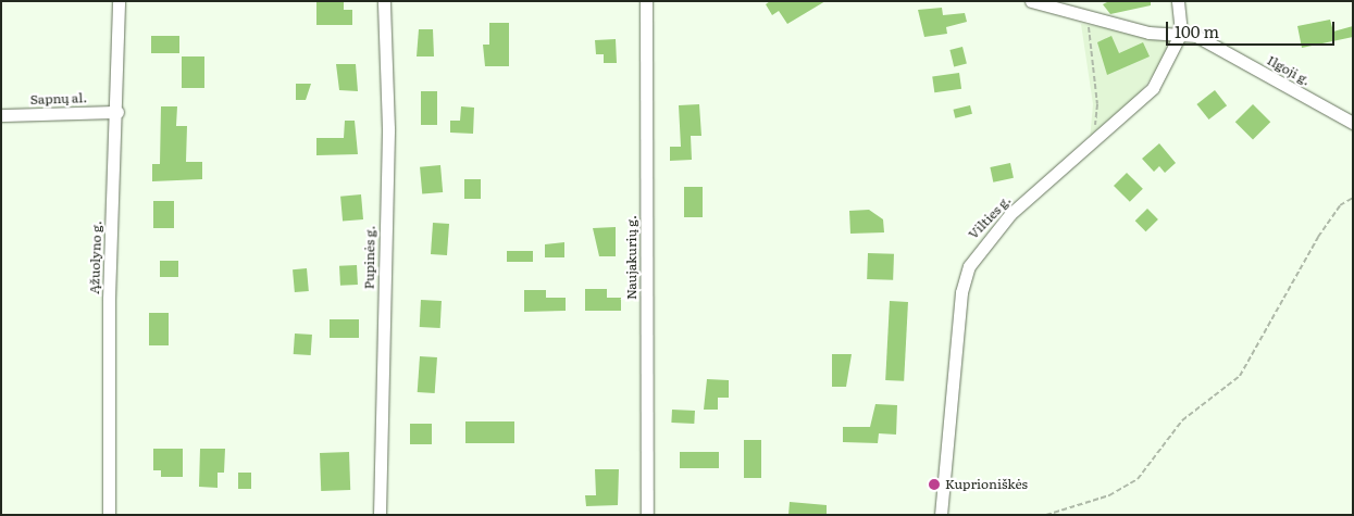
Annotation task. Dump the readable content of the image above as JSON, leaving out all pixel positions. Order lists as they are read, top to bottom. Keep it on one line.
{"streets":{"street":["Ilgoji g.","Sapnų al.","Vilties g.","Ąžuolyno g.","Pupinės g.","Naujakurių g."]},"crossings":[["Ilgoji g.","Vilties g."],["Sapnų al.","Ąžuolyno g."]],"places":["Kuprioniškės"],"scale_bar":"100 m"}
